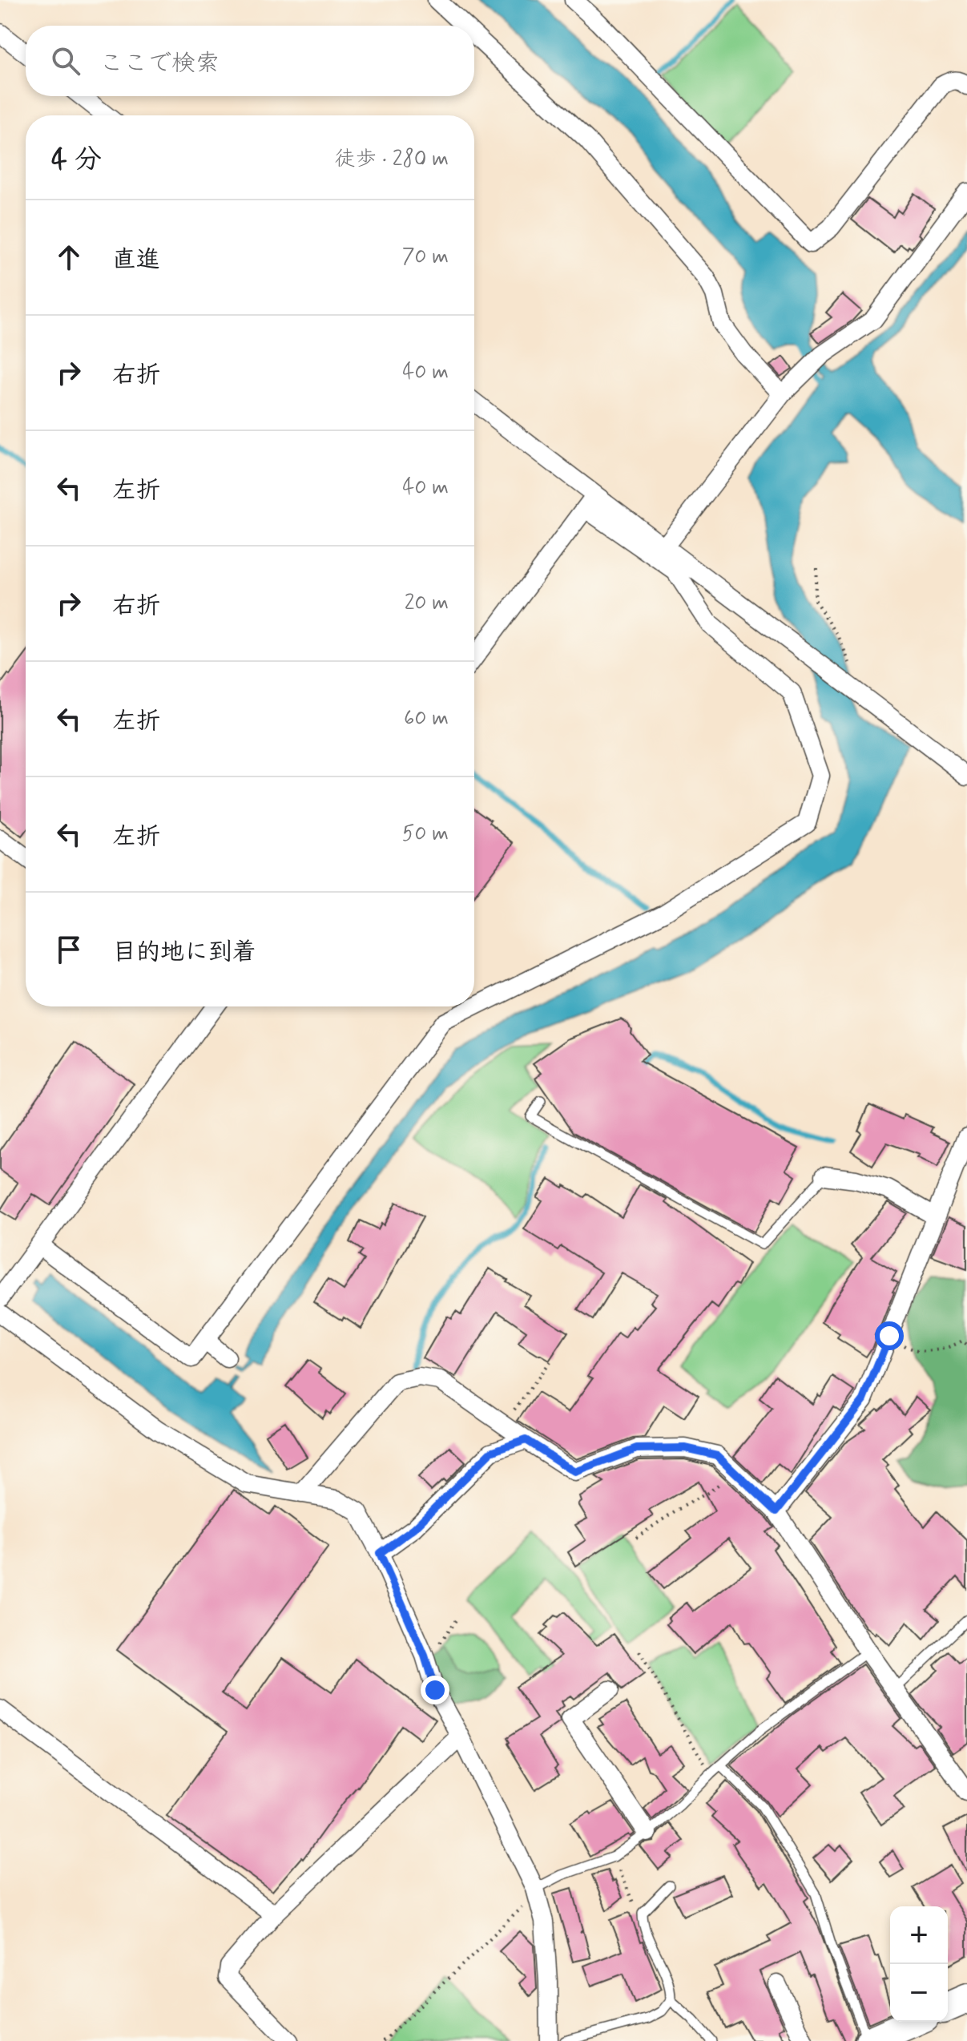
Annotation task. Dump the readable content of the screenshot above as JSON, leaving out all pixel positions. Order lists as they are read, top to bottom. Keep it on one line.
{"page":{"search":"ここで検索","heading":["4 分","徒歩 · 280 m"],"list":[["直進","70 m"],["右折","40 m"],["左折","40 m"],["右折","20 m"],["左折","60 m"],["左折","50 m"],"目的地に到着"],"map_buttons":["+","−"]}}
